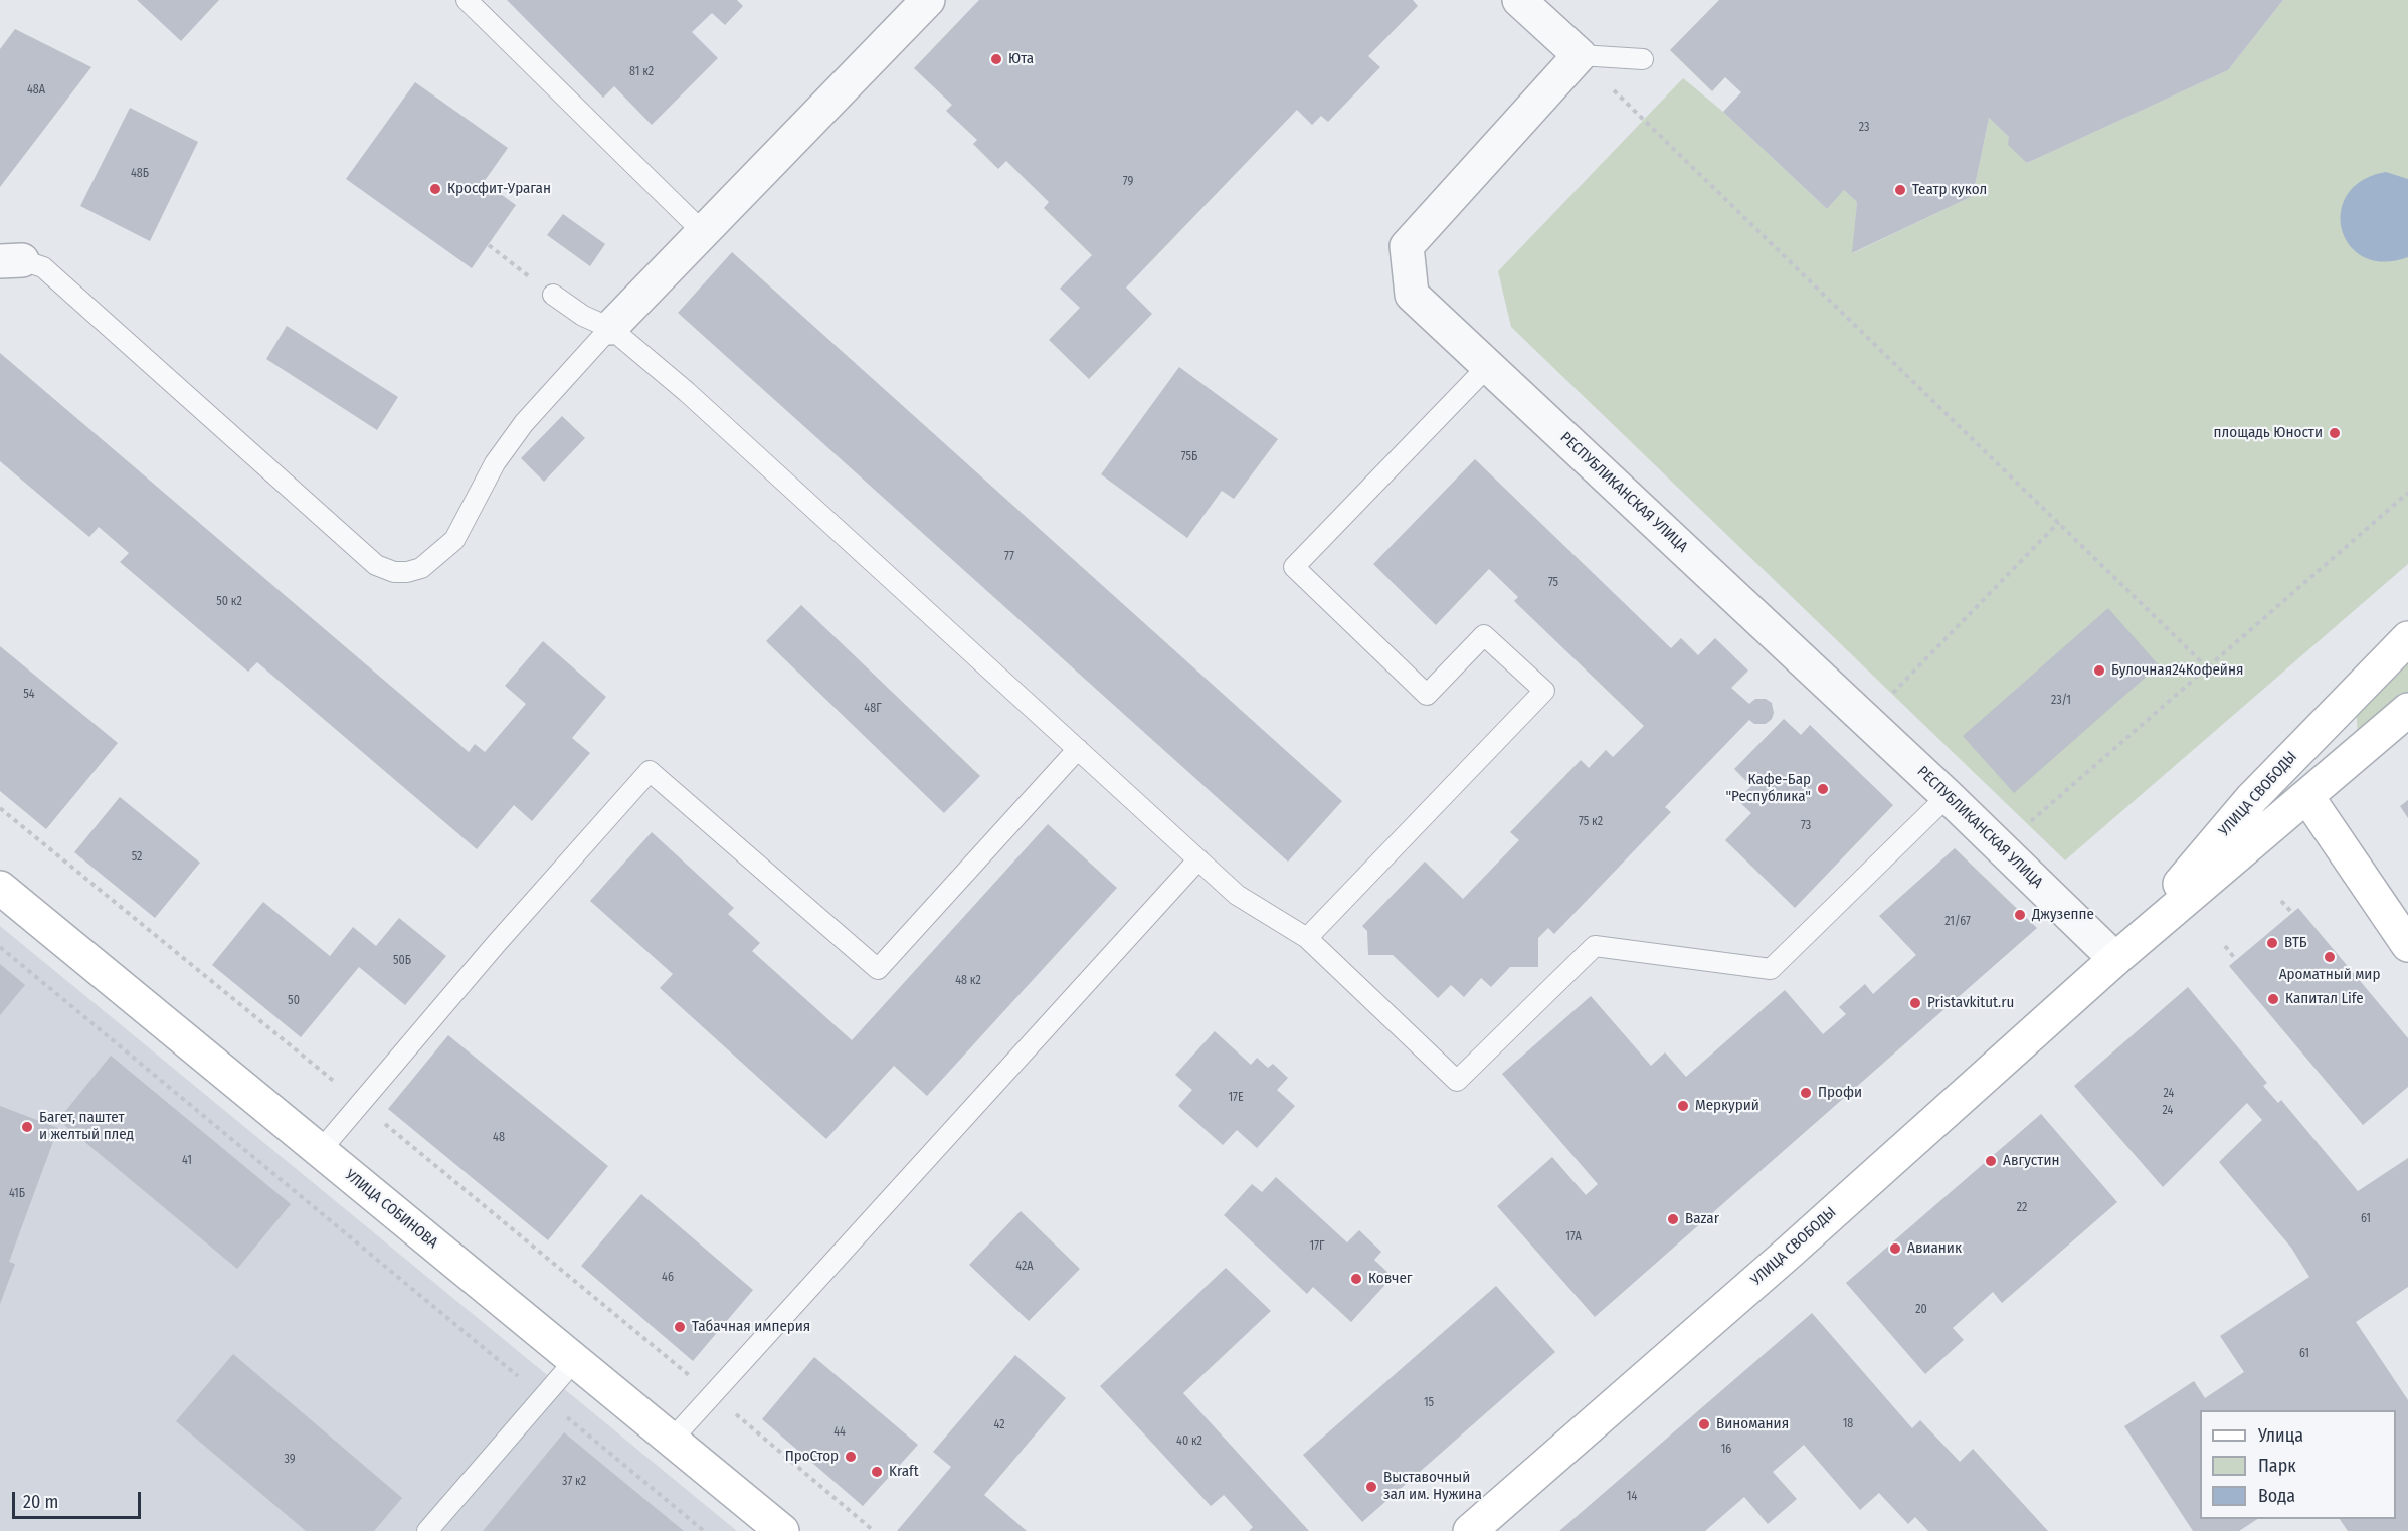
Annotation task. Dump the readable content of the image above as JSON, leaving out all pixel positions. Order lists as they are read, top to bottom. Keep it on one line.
{"streets":{"main road":["УЛИЦА СВОБОДЫ","УЛИЦА СОБИНОВА"],"street":["РЕСПУБЛИКАНСКАЯ УЛИЦА"]},"crossings":[["РЕСПУБЛИКАНСКАЯ УЛИЦА","УЛИЦА СВОБОДЫ"]],"places":["Юта","Кросфит-Ураган","Театр кукол","площадь Юности","Булочная24Кофейня","Кафе-Бар \"Республика\"","Джузеппе","ВТБ","Ароматный мир","Капитал Life","Pristavkitut.ru","Профи","Меркурий","Багет, паштет и желтый плед","Августин","Bazar","Авианик","Ковчег","Табачная империя","Виномания","ПроСтор","Kraft","Выставочный зал им. Нужина"],"house_numbers":["81 к2","48А","23","48Б","79","75Б","77","75","50 к2","54","23/1","48Г","75 к2","73","52","21/67","50Б","48 к2","50","24","17Е","24","48","41","41Б","22","61","17А","17Г","42А","46","20","61","15","18","42","44","40 к2","16","39","37 к2","14"],"legend":["Улица","Парк","Вода"],"scale_bar":"20 m"}
